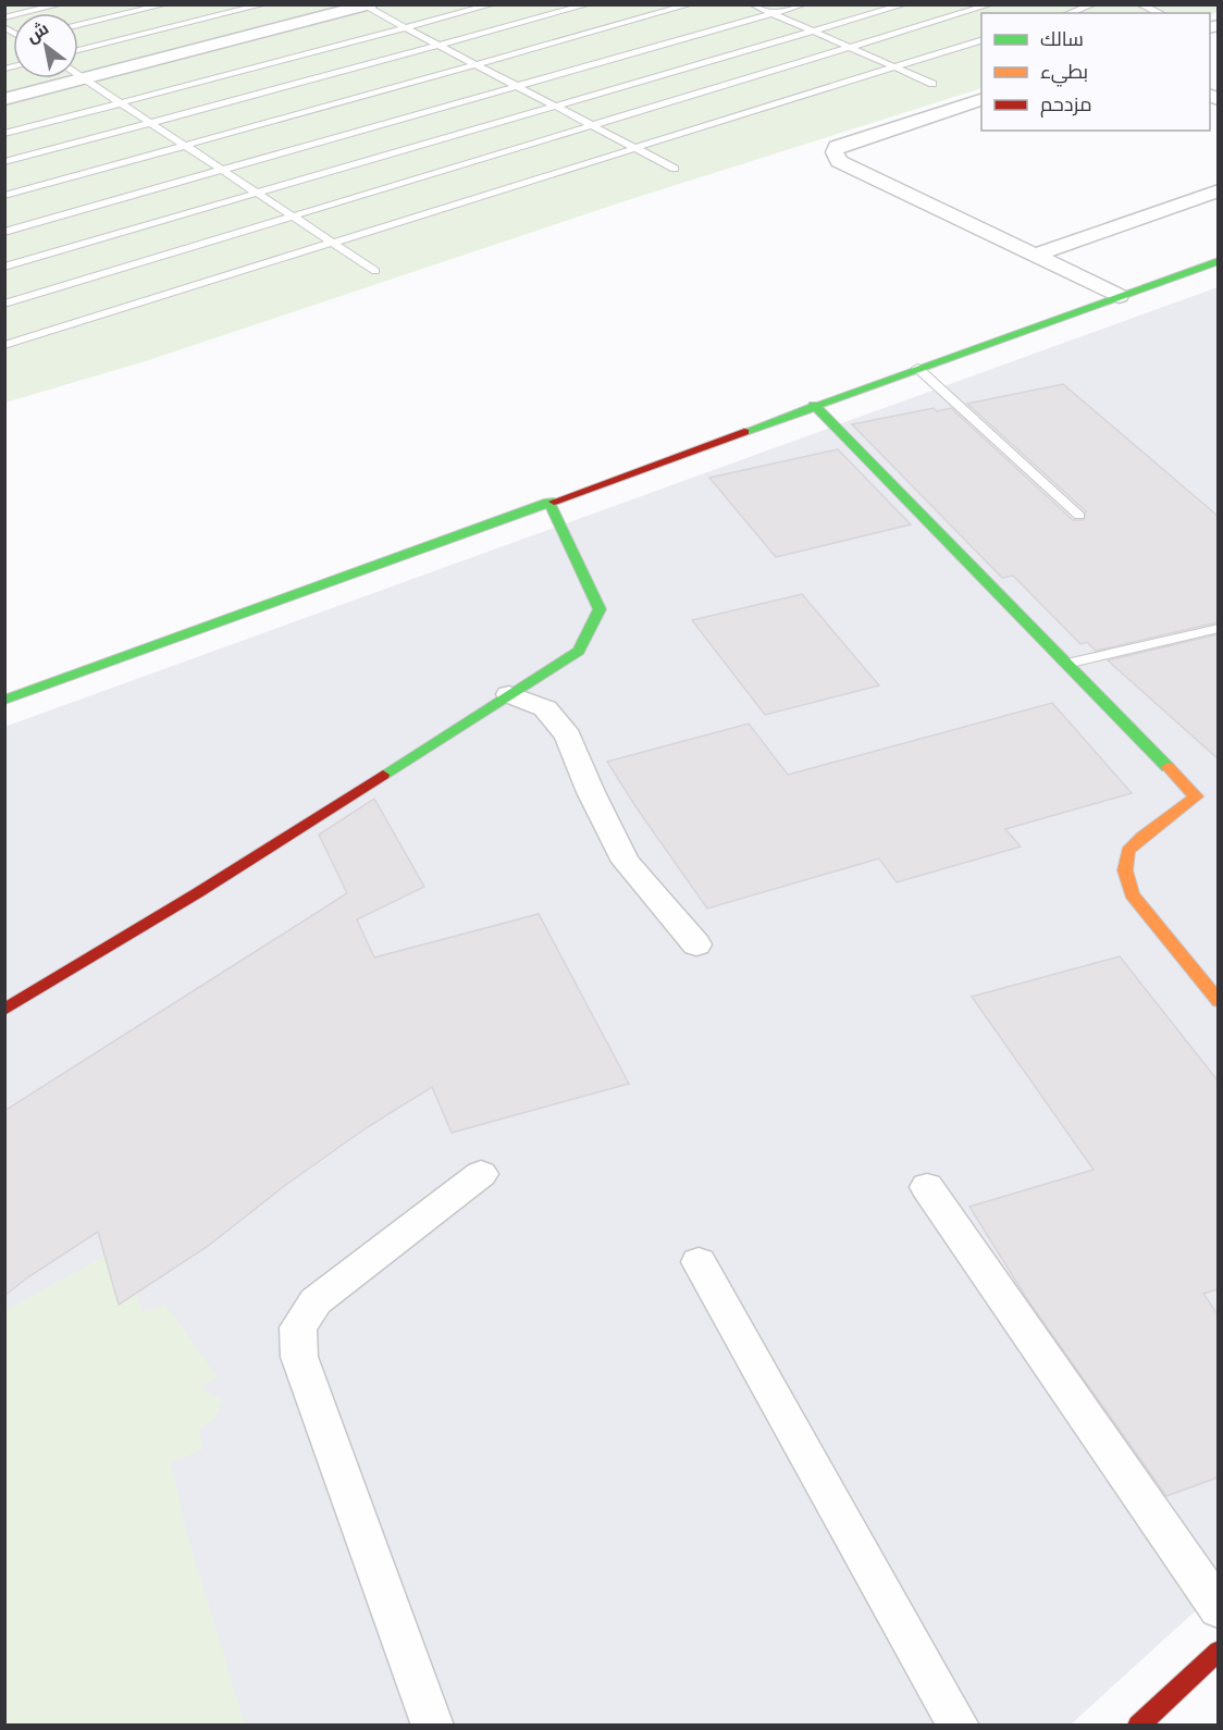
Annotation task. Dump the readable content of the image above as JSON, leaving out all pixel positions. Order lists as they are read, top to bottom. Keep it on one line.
{"legend":["سالك","بطيء","مزدحم"],"north":"top left"}
